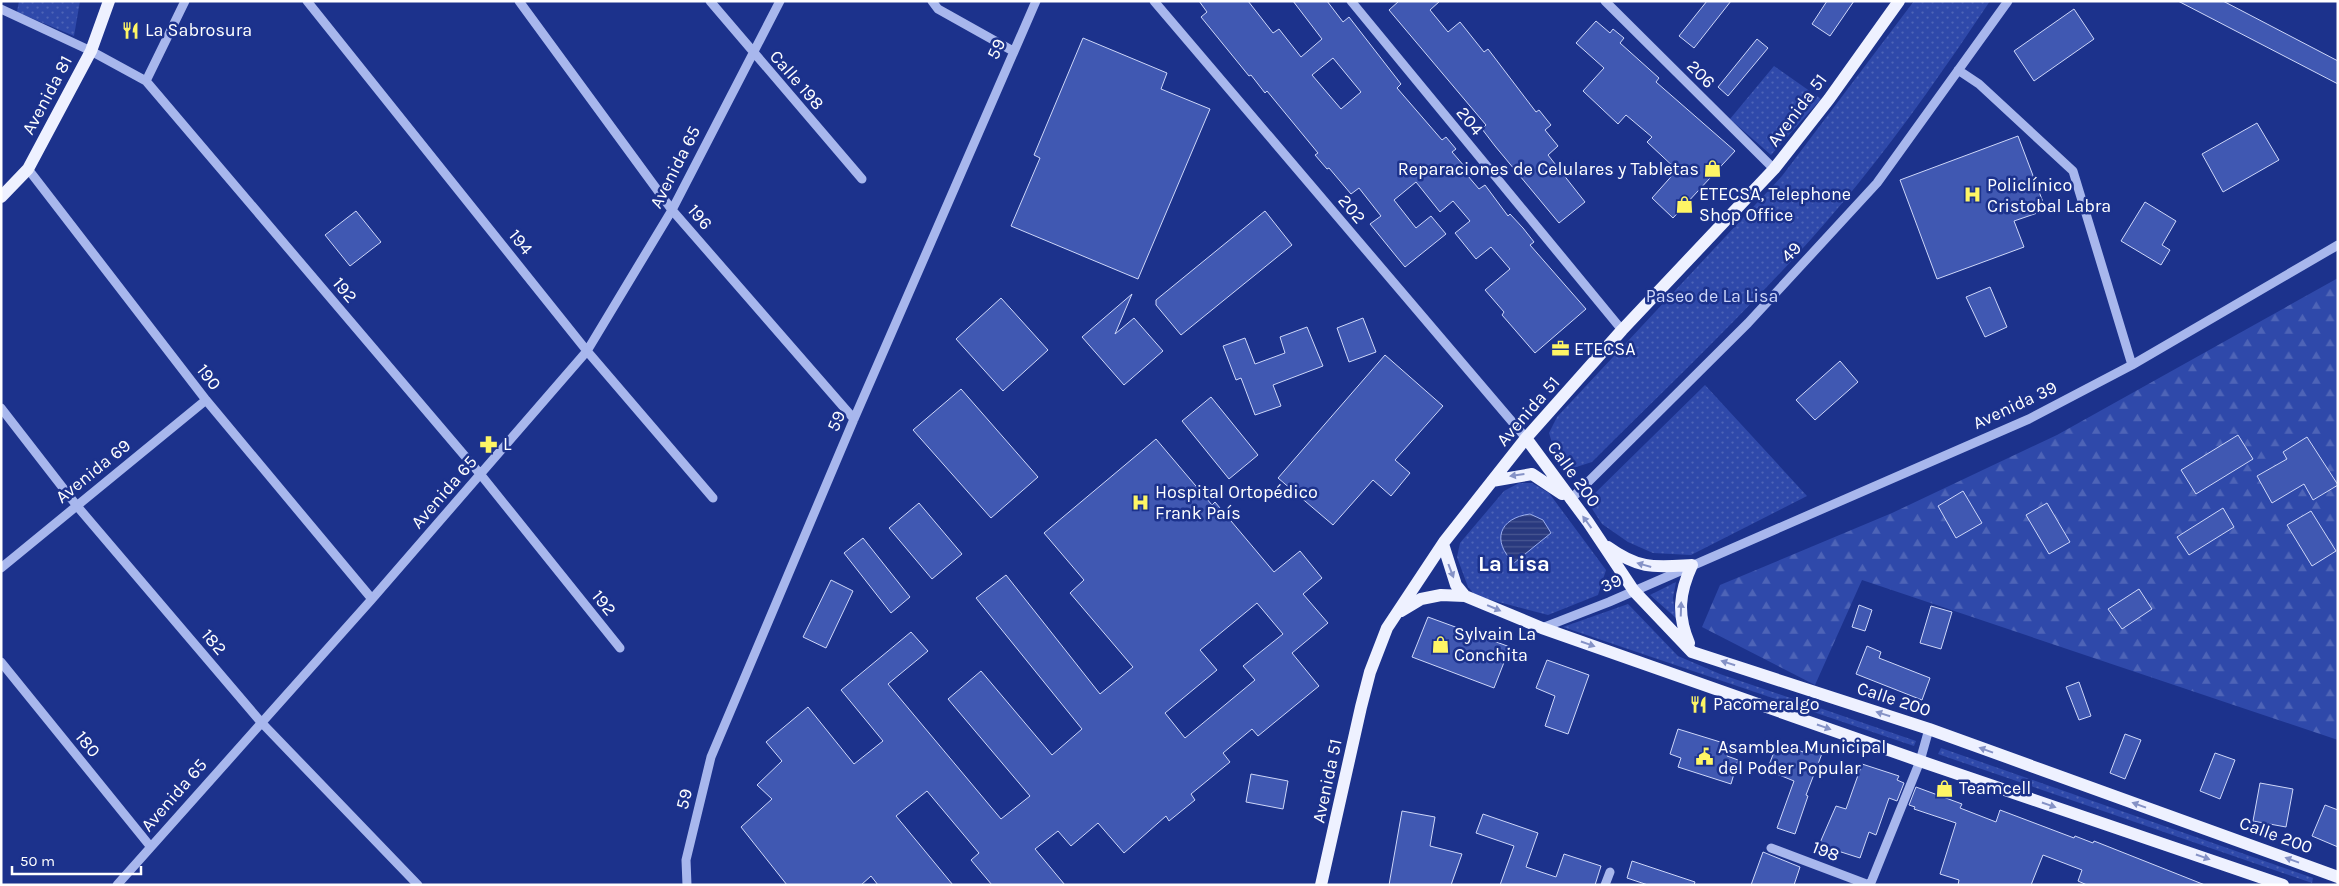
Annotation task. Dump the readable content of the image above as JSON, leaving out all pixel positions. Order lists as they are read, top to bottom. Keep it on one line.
{"streets":{"main road":["Avenida 81","Avenida 51","Calle 200"],"street":["59","206","Calle 198","204","Avenida 65","202","196","194","49","192","190","Avenida 39","Avenida 69","39","182","180","198"]},"crossings":[["59","196"],["206","Avenida 51"],["Calle 198","Avenida 65"],["Avenida 81","192"],["Avenida 81","190"],["Avenida 51","204"],["Avenida 51","202"],["Avenida 51","Calle 200"],["Avenida 65","196"],["Avenida 65","194"],["Avenida 65","192"],["Avenida 65","190"],["Avenida 65","182"],["Avenida 65","180"],["202","Calle 200"],["49","Calle 200"],["190","Avenida 69"],["Avenida 39","39"],["Avenida 69","182"],["Calle 200","39"]],"districts":["La Lisa"],"parks":["Paseo de La Lisa"],"places":{"restaurant":["La Sabrosura","Pacomeralgo"],"shop":["Reparaciones de Celulares y Tabletas","ETECSA, Telephone Shop Office","Sylvain La Conchita","Teamcell"],"hospital":["Policlínico Cristobal Labra","Hospital Ortopédico Frank País"],"office":["ETECSA"],"pharmacy":["L"],"public building":["Asamblea Municipal del Poder Popular"]},"scale_bar":"50 m"}
